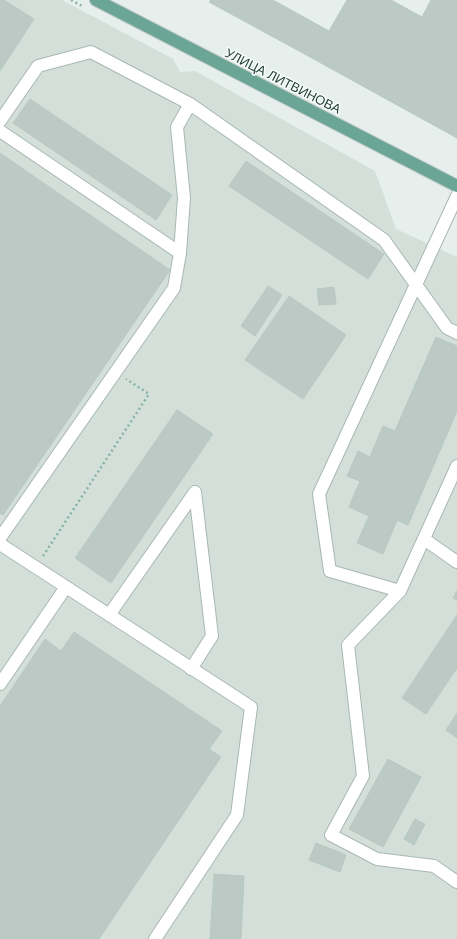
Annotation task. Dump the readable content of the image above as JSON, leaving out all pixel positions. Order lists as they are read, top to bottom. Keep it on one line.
{"streets":{"main road":["УЛИЦА ЛИТВИНОВА"]}}
